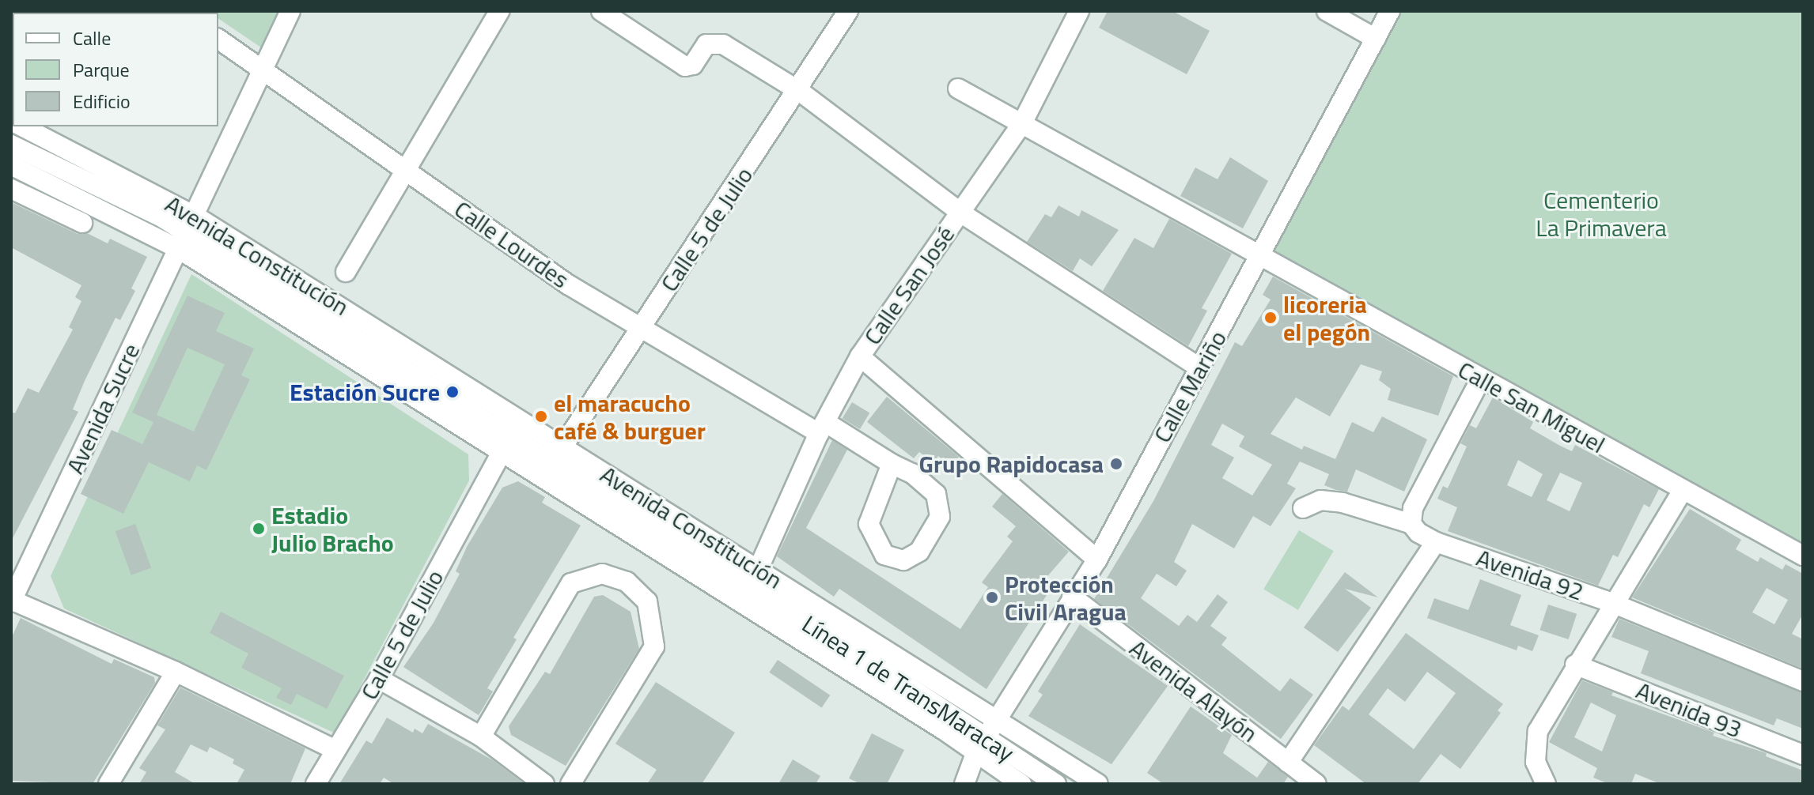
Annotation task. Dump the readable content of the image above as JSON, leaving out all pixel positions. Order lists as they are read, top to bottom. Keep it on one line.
{"streets":{"street":["Calle 5 de Julio","Calle Lourdes","Avenida Constitución","Calle San José","Calle Mariño","Calle San Miguel","Avenida Sucre","Avenida 92","Línea 1 de TransMaracay","Avenida Alayón","Avenida 93"]},"crossings":[["Calle 5 de Julio","Calle Lourdes"],["Calle 5 de Julio","Avenida Constitución"],["Calle 5 de Julio","Línea 1 de TransMaracay"],["Calle Lourdes","Calle San José"],["Calle Lourdes","Avenida Sucre"],["Avenida Constitución","Calle San José"],["Avenida Constitución","Calle Mariño"],["Avenida Constitución","Avenida Sucre"],["Avenida Constitución","Línea 1 de TransMaracay"],["Calle San José","Calle San Miguel"],["Calle Mariño","Calle San Miguel"],["Calle Mariño","Línea 1 de TransMaracay"],["Calle Mariño","Avenida Alayón"],["Avenida Sucre","Línea 1 de TransMaracay"]],"parks":["Cementerio La Primavera"],"places":["licoreria el pegón","Estación Sucre","el maracucho café & burguer","Grupo Rapidocasa","Estadio Julio Bracho","Protección Civil Aragua"],"legend":["Calle","Parque","Edificio"]}
